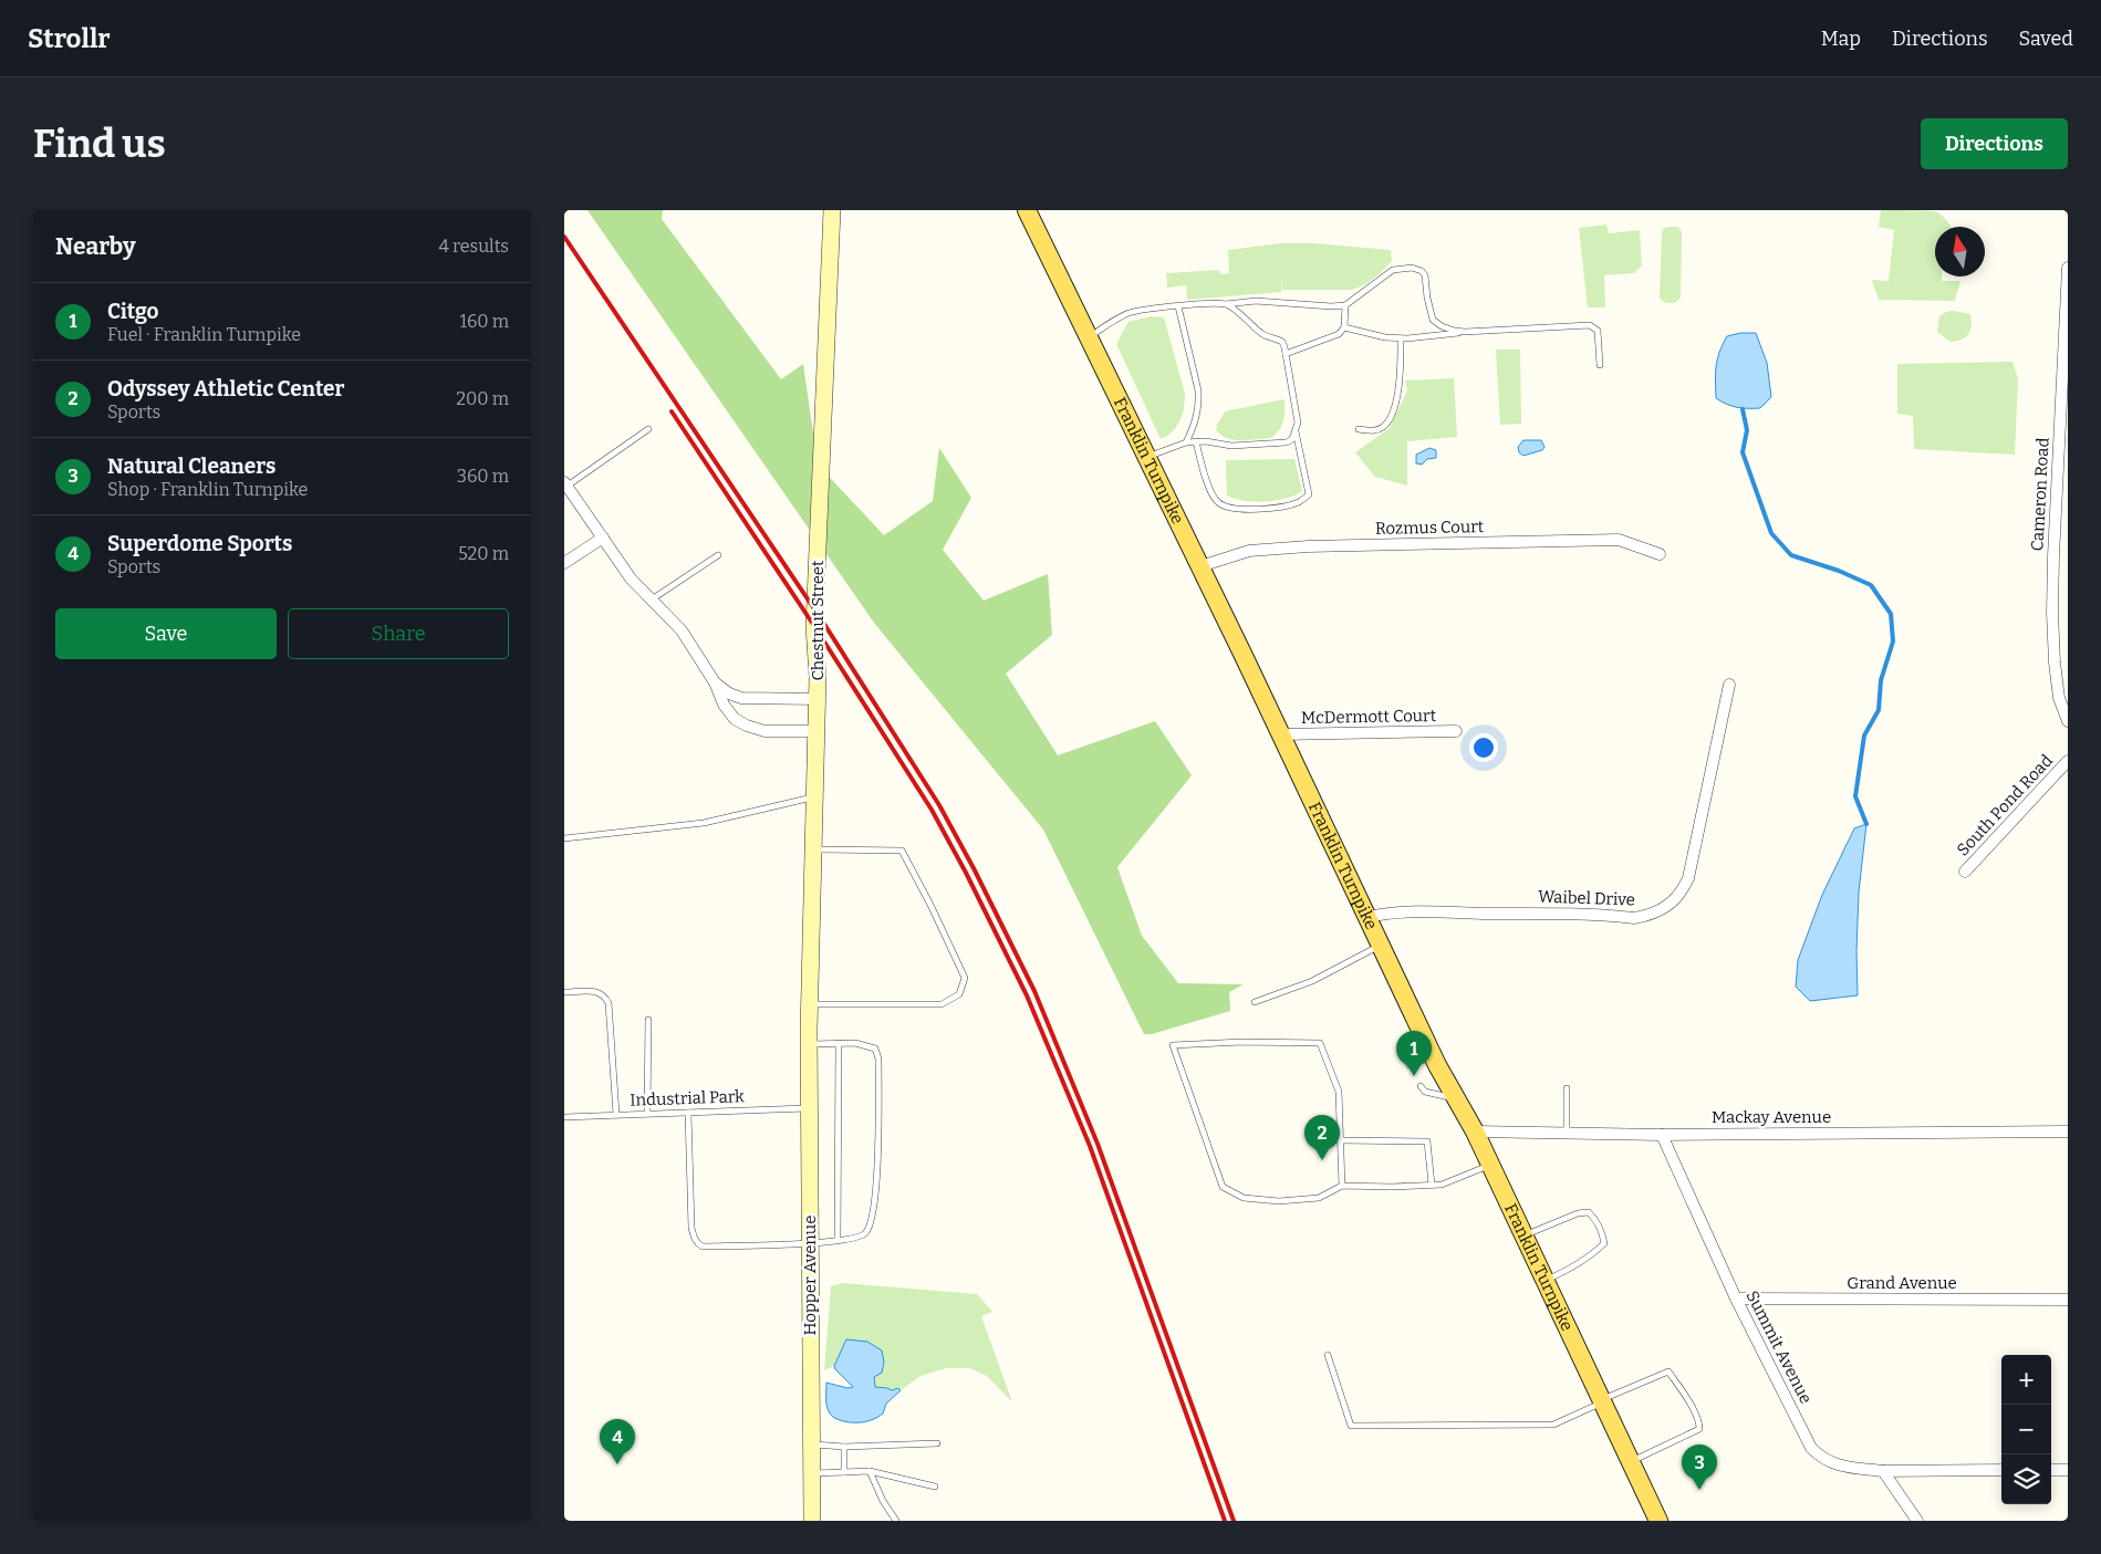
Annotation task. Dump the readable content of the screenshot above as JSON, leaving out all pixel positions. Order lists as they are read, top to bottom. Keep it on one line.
{"streets":{"main road":["Franklin Turnpike"],"street":["Cameron Road","Rozmus Court","Chestnut Street","McDermott Court","South Pond Road","Waibel Drive","Mackay Avenue","Hopper Avenue","Grand Avenue","Summit Avenue"],"lane":["Industrial Park"]},"crossings":[["Franklin Turnpike","Rozmus Court"],["Franklin Turnpike","McDermott Court"],["Franklin Turnpike","Waibel Drive"],["Franklin Turnpike","Mackay Avenue"],["Chestnut Street","Hopper Avenue"],["Industrial Park","Hopper Avenue"],["Mackay Avenue","Summit Avenue"],["Grand Avenue","Summit Avenue"]],"north":"top","page":{"header":"Strollr","nav":["Map","Directions","Saved"],"buttons":["Directions",["Save","Share"]],"title":"Find us","heading":["Nearby","4 results"],"list":[{"mark":"1","name":"Citgo","note":"Fuel · Franklin Turnpike","value":"160 m"},{"mark":"2","name":"Odyssey Athletic Center","note":"Sports","value":"200 m"},{"mark":"3","name":"Natural Cleaners","note":"Shop · Franklin Turnpike","value":"360 m"},{"mark":"4","name":"Superdome Sports","note":"Sports","value":"520 m"}],"pins":["1","2","4","3"],"map_buttons":["+","−"]}}
